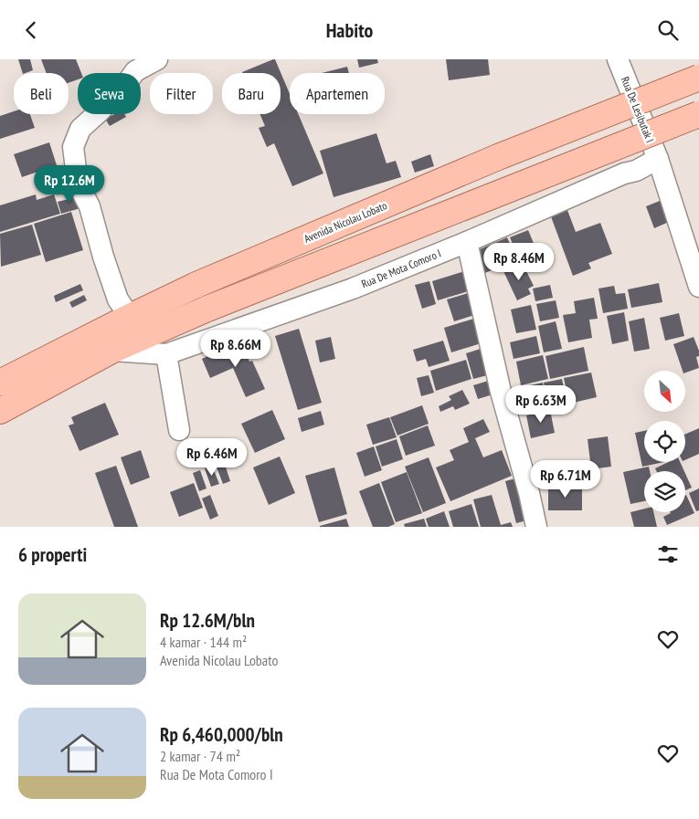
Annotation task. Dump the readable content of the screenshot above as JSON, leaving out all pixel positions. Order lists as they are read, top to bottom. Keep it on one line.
{"streets":{"main road":["Avenida Nicolau Lobato"],"street":["Rua De Lesibutak I","Rua De Mota Comoro I"]},"crossings":[["Rua De Lesibutak I","Rua De Mota Comoro I"]],"north":"bottom right","page":{"header":"Habito","chip":["Beli","Sewa","Filter","Baru","Apartemen"],"price":["Rp 12.6M","Rp 8.46M","Rp 8.66M","Rp 6.63M","Rp 6.46M","Rp 6.71M"],"heading":"6 properti","list":[{"name":"Rp 12.6M/bln","note":"4 kamar · 144 m² · Avenida Nicolau Lobato"},{"name":"Rp 6,460,000/bln","note":"2 kamar · 74 m² · Rua De Mota Comoro I"}]}}
